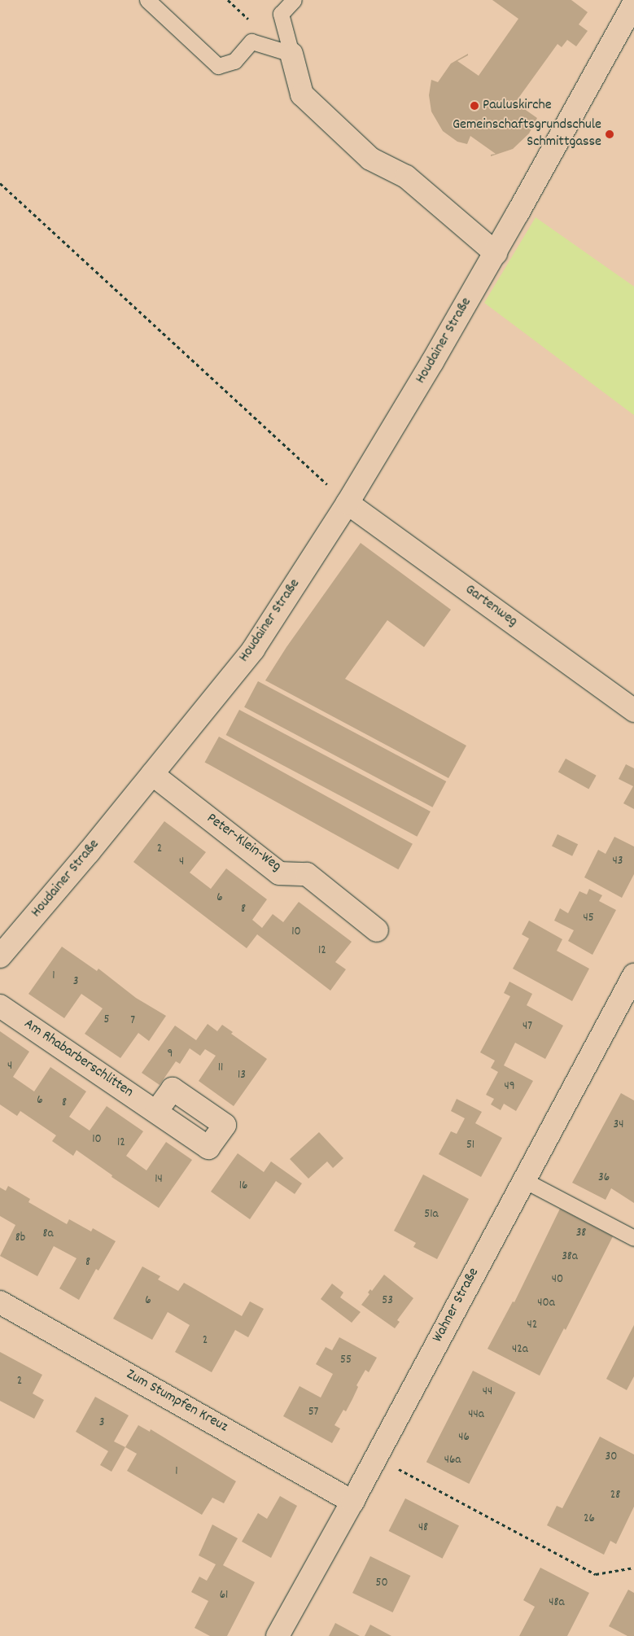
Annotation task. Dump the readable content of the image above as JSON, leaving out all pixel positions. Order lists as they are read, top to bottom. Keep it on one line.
{"streets":{"street":["Houdainer Straße","Gartenweg","Peter-Klein-Weg","Am Rhabarberschlitten","Wahner Straße","Zum Stumpfen Kreuz"]},"crossings":[["Houdainer Straße","Gartenweg"],["Houdainer Straße","Peter-Klein-Weg"],["Wahner Straße","Zum Stumpfen Kreuz"]],"places":["Pauluskirche","Gemeinschaftsgrundschule Schmittgasse"],"house_numbers":["2","43","4","6","8","45","10","12","1","3","5","7","47","9","4","11","13","49","6","8","34","10","12","51","36","14","16","51a","38","8a","8b","38a","8","40","6","53","40a","42","2","42a","55","2","44","57","44a","3","46","30","46a","1","28","26","48","50","61","48a"]}
